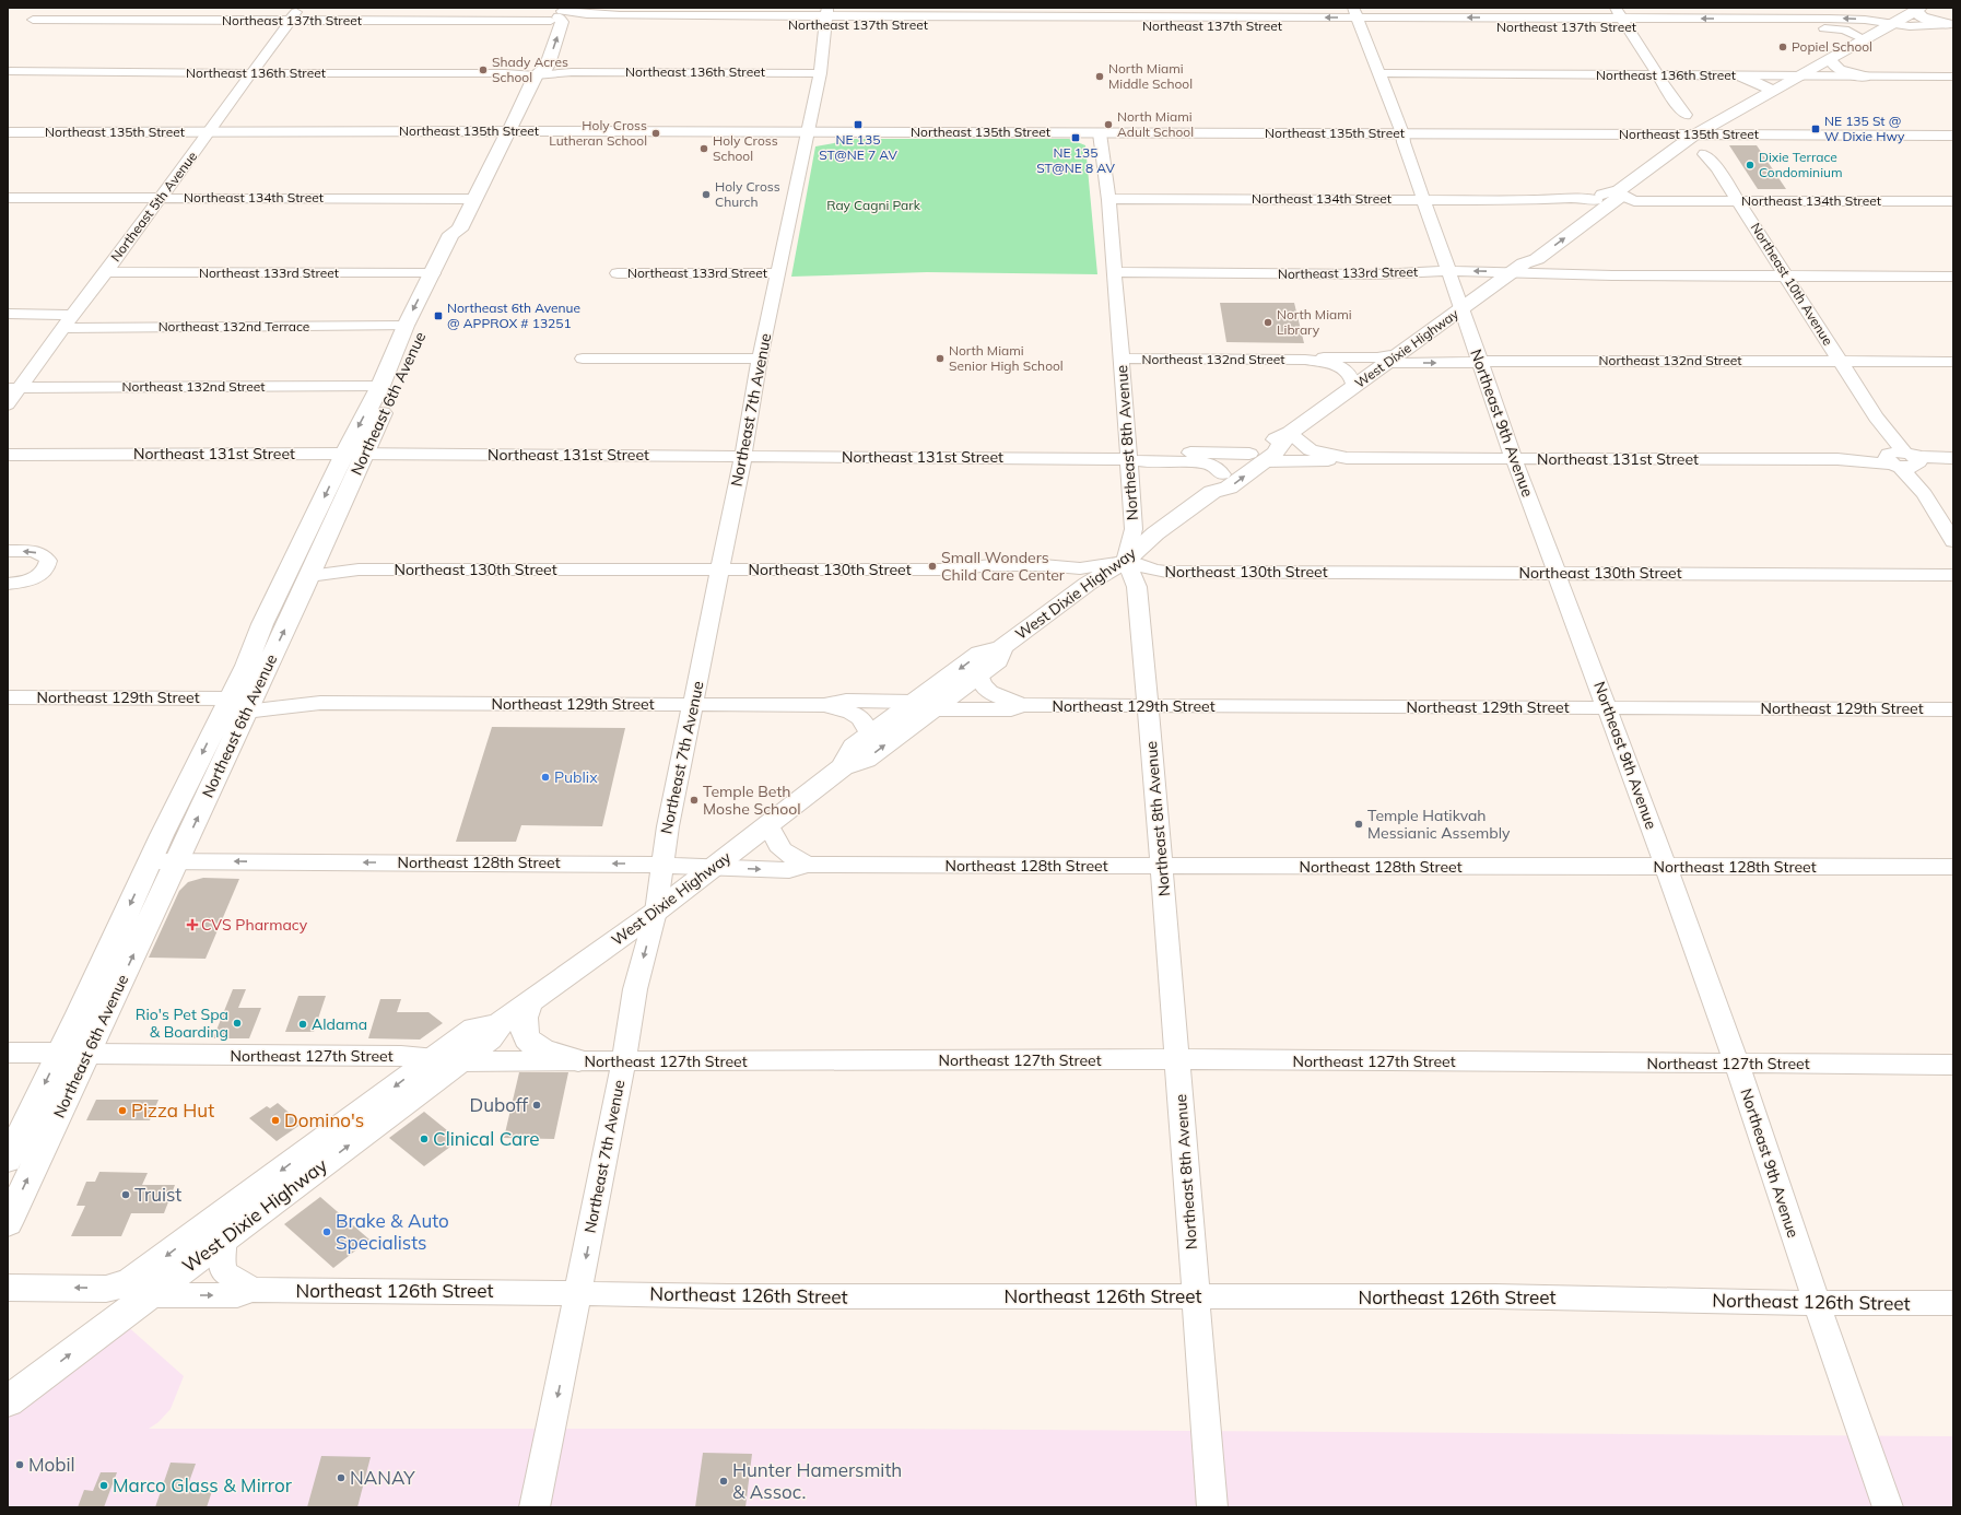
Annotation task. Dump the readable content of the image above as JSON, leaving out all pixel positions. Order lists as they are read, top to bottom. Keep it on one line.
{"streets":{"main road":["Northeast 135th Street","West Dixie Highway","Northeast 6th Avenue","Northeast 126th Street"],"street":["Northeast 137th Street","Northeast 136th Street","Northeast 134th Street","Northeast 5th Avenue","Northeast 133rd Street","Northeast 10th Avenue","Northeast 132nd Terrace","Northeast 132nd Street","Northeast 7th Avenue","Northeast 9th Avenue","Northeast 8th Avenue","Northeast 131st Street","Northeast 130th Street","Northeast 129th Street","Northeast 128th Street","Northeast 127th Street"]},"crossings":[["Northeast 137th Street","Northeast 5th Avenue"],["Northeast 137th Street","West Dixie Highway"],["Northeast 137th Street","Northeast 6th Avenue"],["Northeast 137th Street","Northeast 7th Avenue"],["Northeast 137th Street","Northeast 9th Avenue"],["Northeast 136th Street","Northeast 5th Avenue"],["Northeast 136th Street","West Dixie Highway"],["Northeast 136th Street","Northeast 6th Avenue"],["Northeast 136th Street","Northeast 7th Avenue"],["Northeast 136th Street","Northeast 9th Avenue"],["Northeast 135th Street","Northeast 5th Avenue"],["Northeast 135th Street","West Dixie Highway"],["Northeast 135th Street","Northeast 6th Avenue"],["Northeast 135th Street","Northeast 7th Avenue"],["Northeast 135th Street","Northeast 9th Avenue"],["Northeast 135th Street","Northeast 8th Avenue"],["Northeast 134th Street","Northeast 5th Avenue"],["Northeast 134th Street","Northeast 10th Avenue"],["Northeast 134th Street","West Dixie Highway"],["Northeast 134th Street","Northeast 6th Avenue"],["Northeast 134th Street","Northeast 9th Avenue"],["Northeast 134th Street","Northeast 8th Avenue"],["Northeast 5th Avenue","Northeast 133rd Street"],["Northeast 5th Avenue","Northeast 132nd Terrace"],["Northeast 5th Avenue","Northeast 132nd Street"],["Northeast 133rd Street","Northeast 10th Avenue"],["Northeast 133rd Street","West Dixie Highway"],["Northeast 133rd Street","Northeast 6th Avenue"],["Northeast 133rd Street","Northeast 7th Avenue"],["Northeast 133rd Street","Northeast 9th Avenue"],["Northeast 133rd Street","Northeast 8th Avenue"],["Northeast 10th Avenue","Northeast 132nd Street"],["Northeast 10th Avenue","Northeast 131st Street"],["Northeast 132nd Terrace","Northeast 6th Avenue"],["West Dixie Highway","Northeast 132nd Street"],["West Dixie Highway","Northeast 7th Avenue"],["West Dixie Highway","Northeast 9th Avenue"],["West Dixie Highway","Northeast 8th Avenue"],["West Dixie Highway","Northeast 131st Street"],["West Dixie Highway","Northeast 130th Street"],["West Dixie Highway","Northeast 129th Street"],["West Dixie Highway","Northeast 128th Street"],["West Dixie Highway","Northeast 127th Street"],["West Dixie Highway","Northeast 126th Street"],["Northeast 132nd Street","Northeast 6th Avenue"],["Northeast 132nd Street","Northeast 9th Avenue"],["Northeast 132nd Street","Northeast 8th Avenue"],["Northeast 6th Avenue","Northeast 131st Street"],["Northeast 6th Avenue","Northeast 130th Street"],["Northeast 6th Avenue","Northeast 129th Street"],["Northeast 6th Avenue","Northeast 128th Street"],["Northeast 6th Avenue","Northeast 127th Street"],["Northeast 7th Avenue","Northeast 131st Street"],["Northeast 7th Avenue","Northeast 130th Street"],["Northeast 7th Avenue","Northeast 129th Street"],["Northeast 7th Avenue","Northeast 128th Street"],["Northeast 7th Avenue","Northeast 127th Street"],["Northeast 7th Avenue","Northeast 126th Street"],["Northeast 9th Avenue","Northeast 131st Street"],["Northeast 9th Avenue","Northeast 130th Street"],["Northeast 9th Avenue","Northeast 129th Street"],["Northeast 9th Avenue","Northeast 128th Street"],["Northeast 9th Avenue","Northeast 127th Street"],["Northeast 9th Avenue","Northeast 126th Street"],["Northeast 8th Avenue","Northeast 131st Street"],["Northeast 8th Avenue","Northeast 130th Street"],["Northeast 8th Avenue","Northeast 129th Street"],["Northeast 8th Avenue","Northeast 128th Street"],["Northeast 8th Avenue","Northeast 127th Street"],["Northeast 8th Avenue","Northeast 126th Street"]],"one_way":["Northeast 7th Avenue"],"parks":["Ray Cagni Park"],"places":{"other":["Popiel School","Shady Acres School","North Miami Middle School","North Miami Adult School","Holy Cross Lutheran School","Holy Cross School","Dixie Terrace Condominium","Holy Cross Church","North Miami Library","North Miami Senior High School","Small Wonders Child Care Center","Publix","Temple Beth Moshe School","Temple Hatikvah Messianic Assembly","Rio's Pet Spa & Boarding","Aldama","Duboff","Pizza Hut","Domino's","Clinical Care","Truist","Brake & Auto Specialists","Mobil","NANAY","Hunter Hamersmith & Assoc.","Marco Glass & Mirror"],"transit":["NE 135 ST@NE 7 AV","NE 135 St @ W Dixie Hwy","NE 135 ST@NE 8 AV","Northeast 6th Avenue @ APPROX # 13251"],"health":["CVS Pharmacy"]}}
